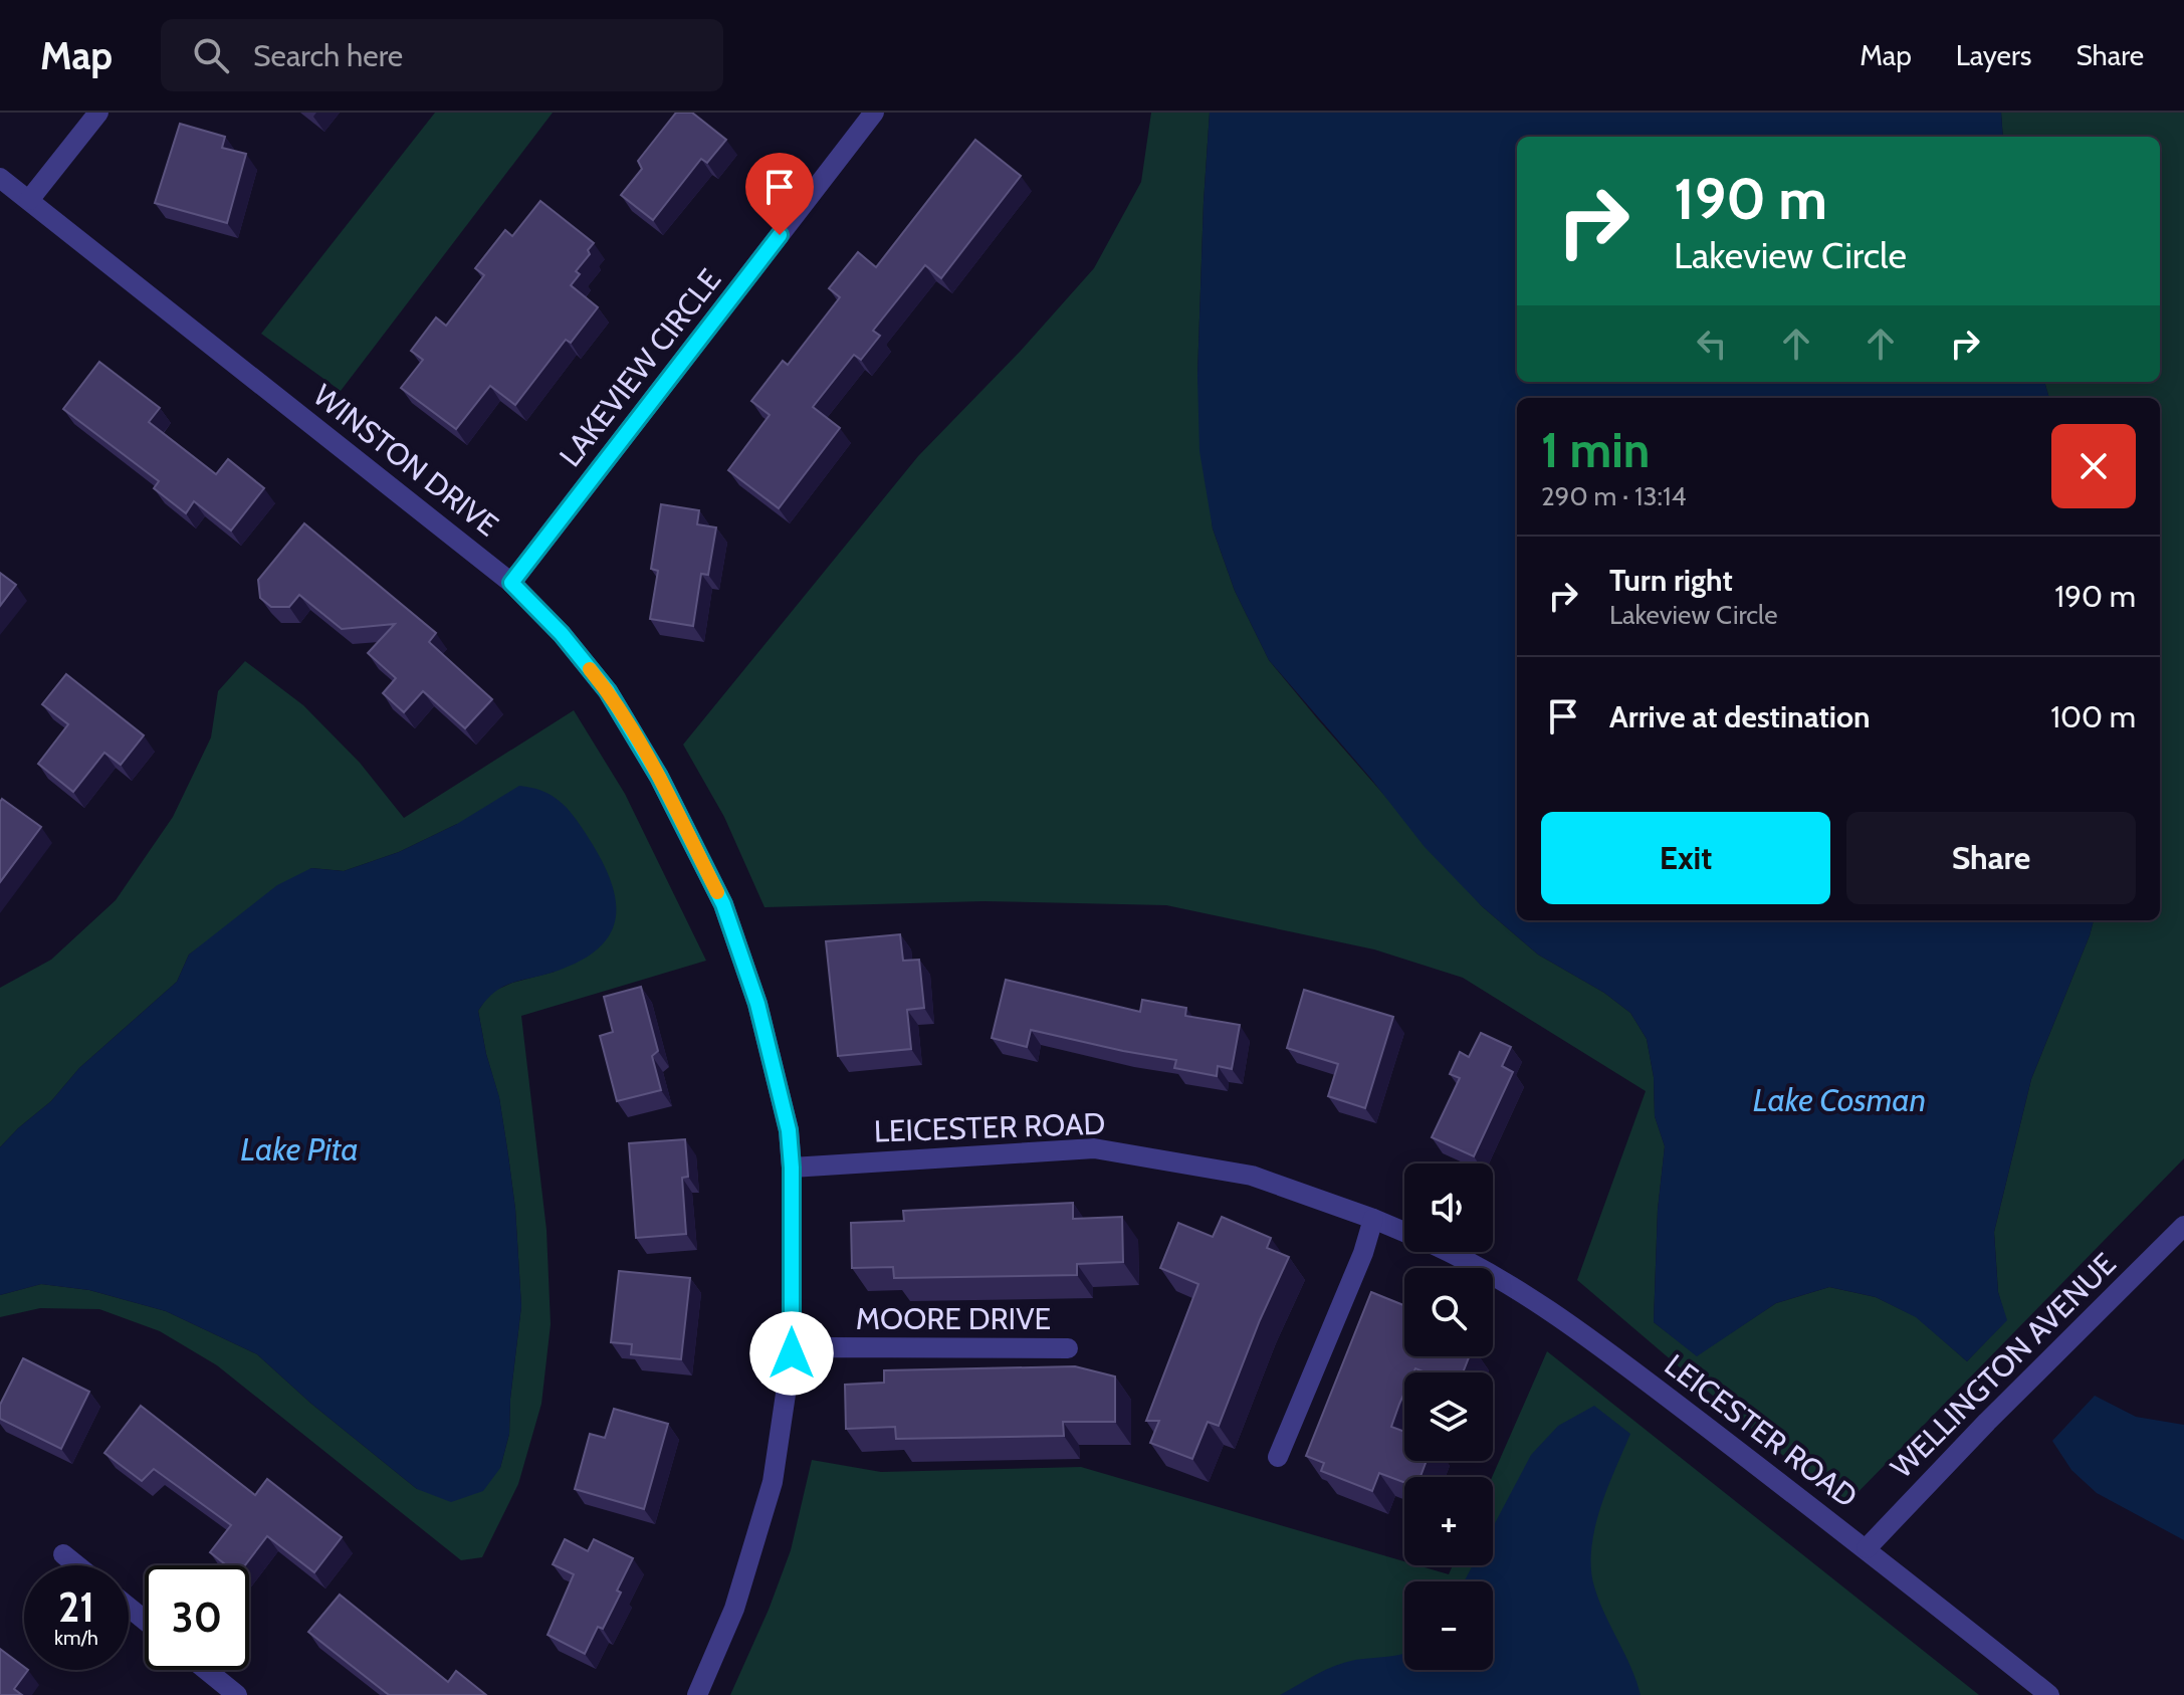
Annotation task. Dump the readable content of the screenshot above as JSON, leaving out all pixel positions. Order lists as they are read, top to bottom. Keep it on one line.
{"streets":{"street":["LAKEVIEW CIRCLE","WINSTON DRIVE","LEICESTER ROAD","MOORE DRIVE","WELLINGTON AVENUE"]},"crossings":[["LAKEVIEW CIRCLE","WINSTON DRIVE"],["WINSTON DRIVE","LEICESTER ROAD"],["WINSTON DRIVE","MOORE DRIVE"],["LEICESTER ROAD","WELLINGTON AVENUE"]],"water":["Lake Cosman","Lake Pita"],"page":{"header":"Map","search":"Search here","nav":["Map","Layers","Share"],"turn":["190 m","Lakeview Circle"],"heading":["1 min","290 m · 13:14"],"list":[{"name":"Turn right","note":"Lakeview Circle","value":"190 m"},{"name":"Arrive at destination","value":"100 m"}],"buttons":["Exit","Share"],"map_buttons":["+","−"],"speed":"21 km/h","limit":"30"}}
